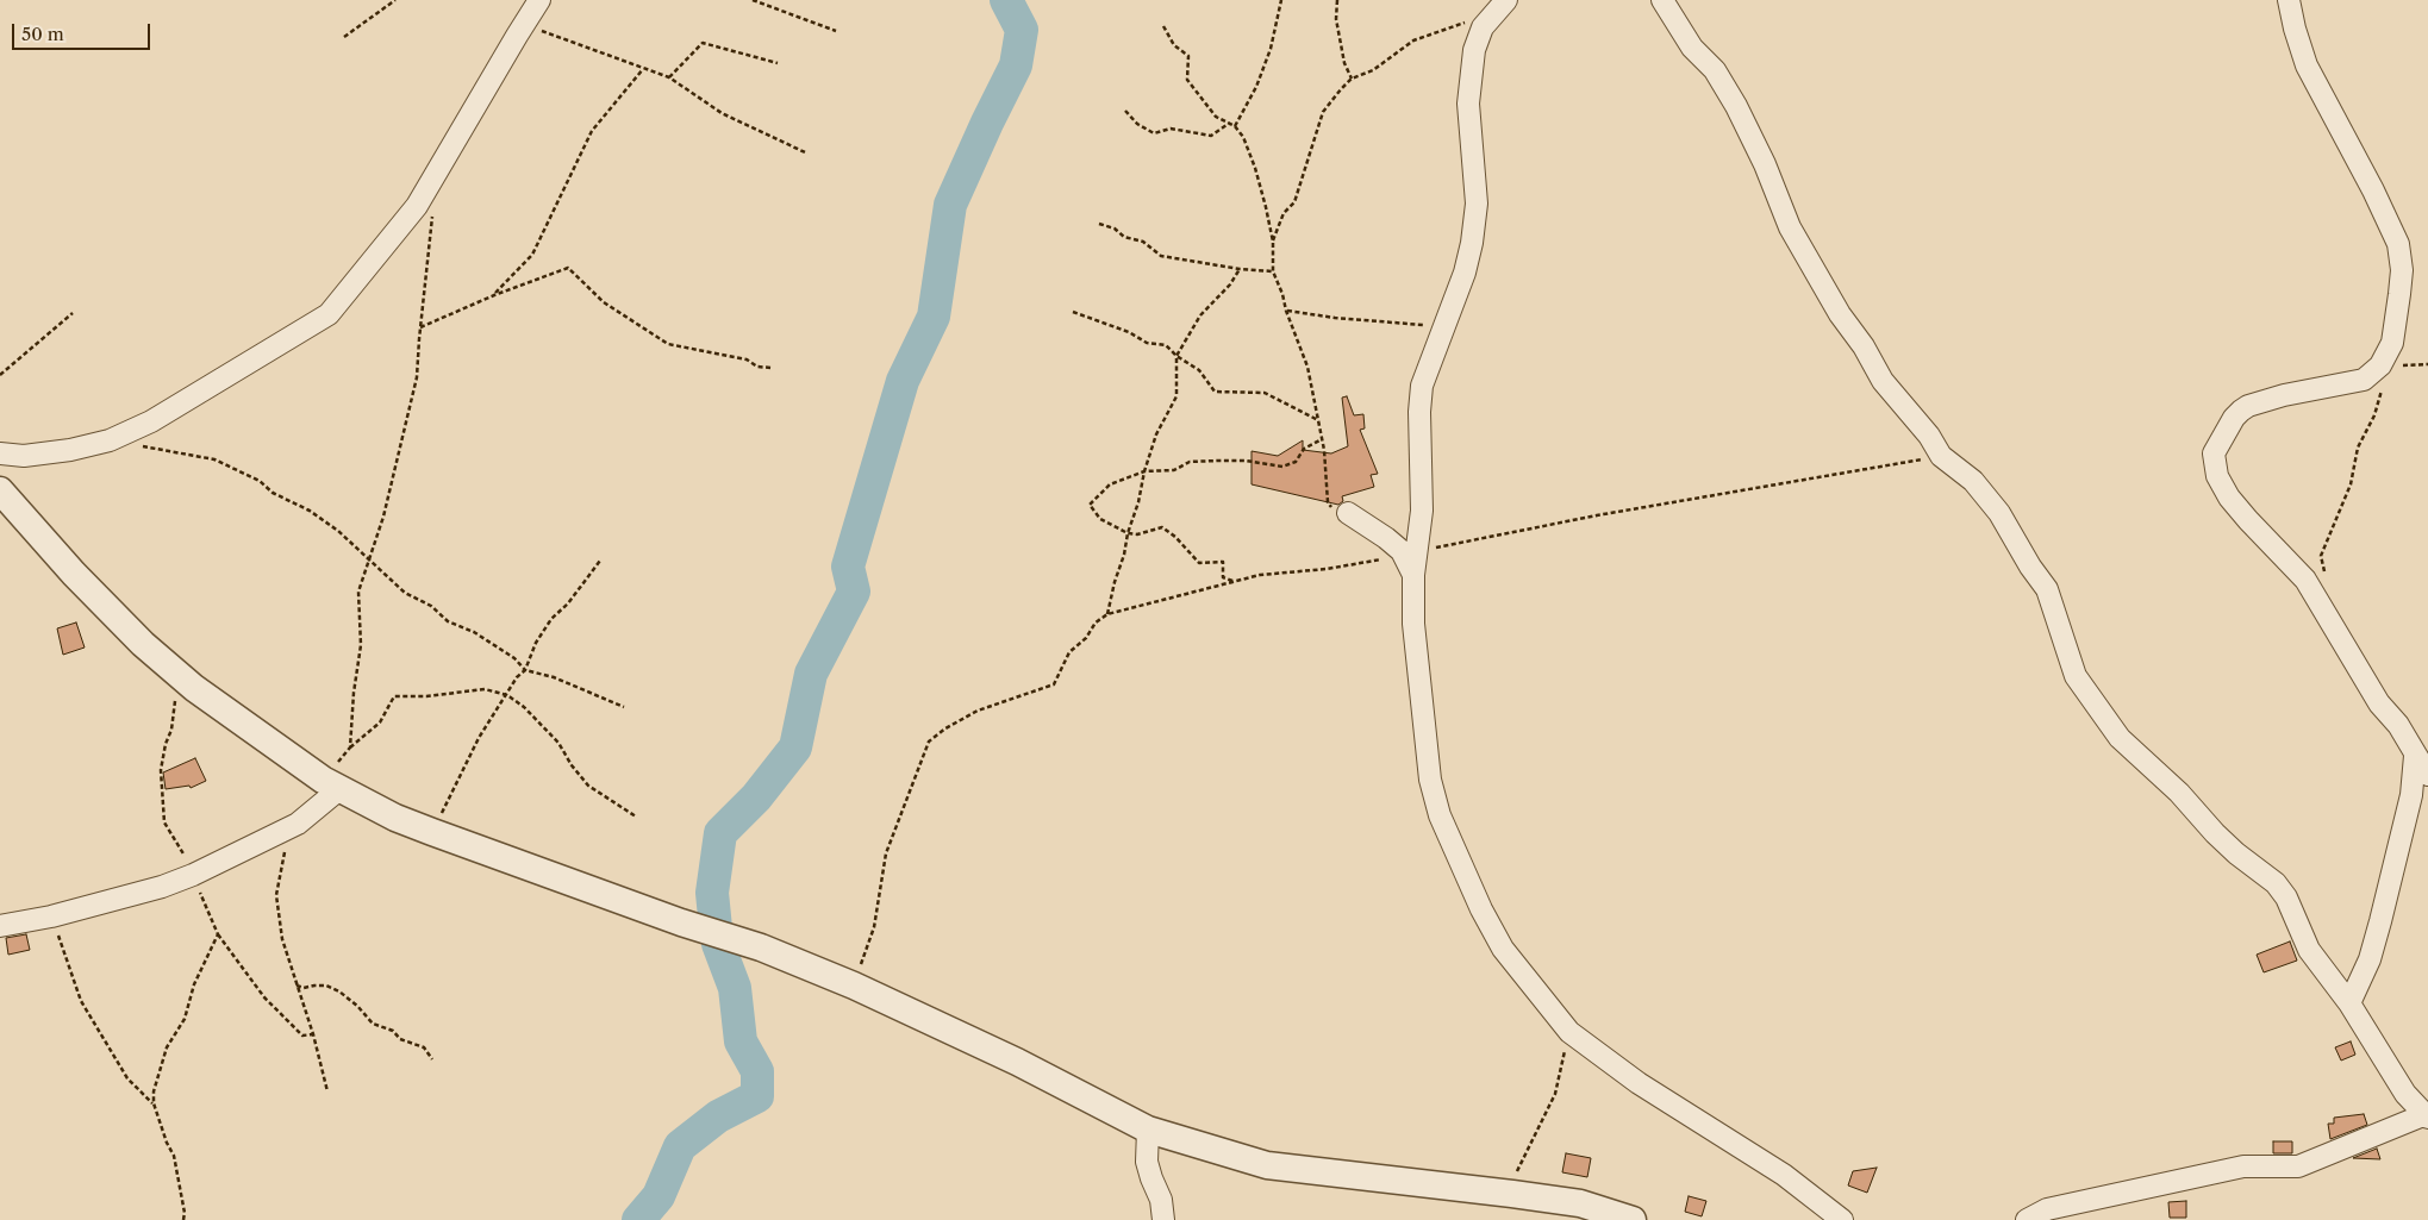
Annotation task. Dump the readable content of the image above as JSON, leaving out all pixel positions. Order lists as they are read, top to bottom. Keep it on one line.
{"scale_bar":"50 m"}
